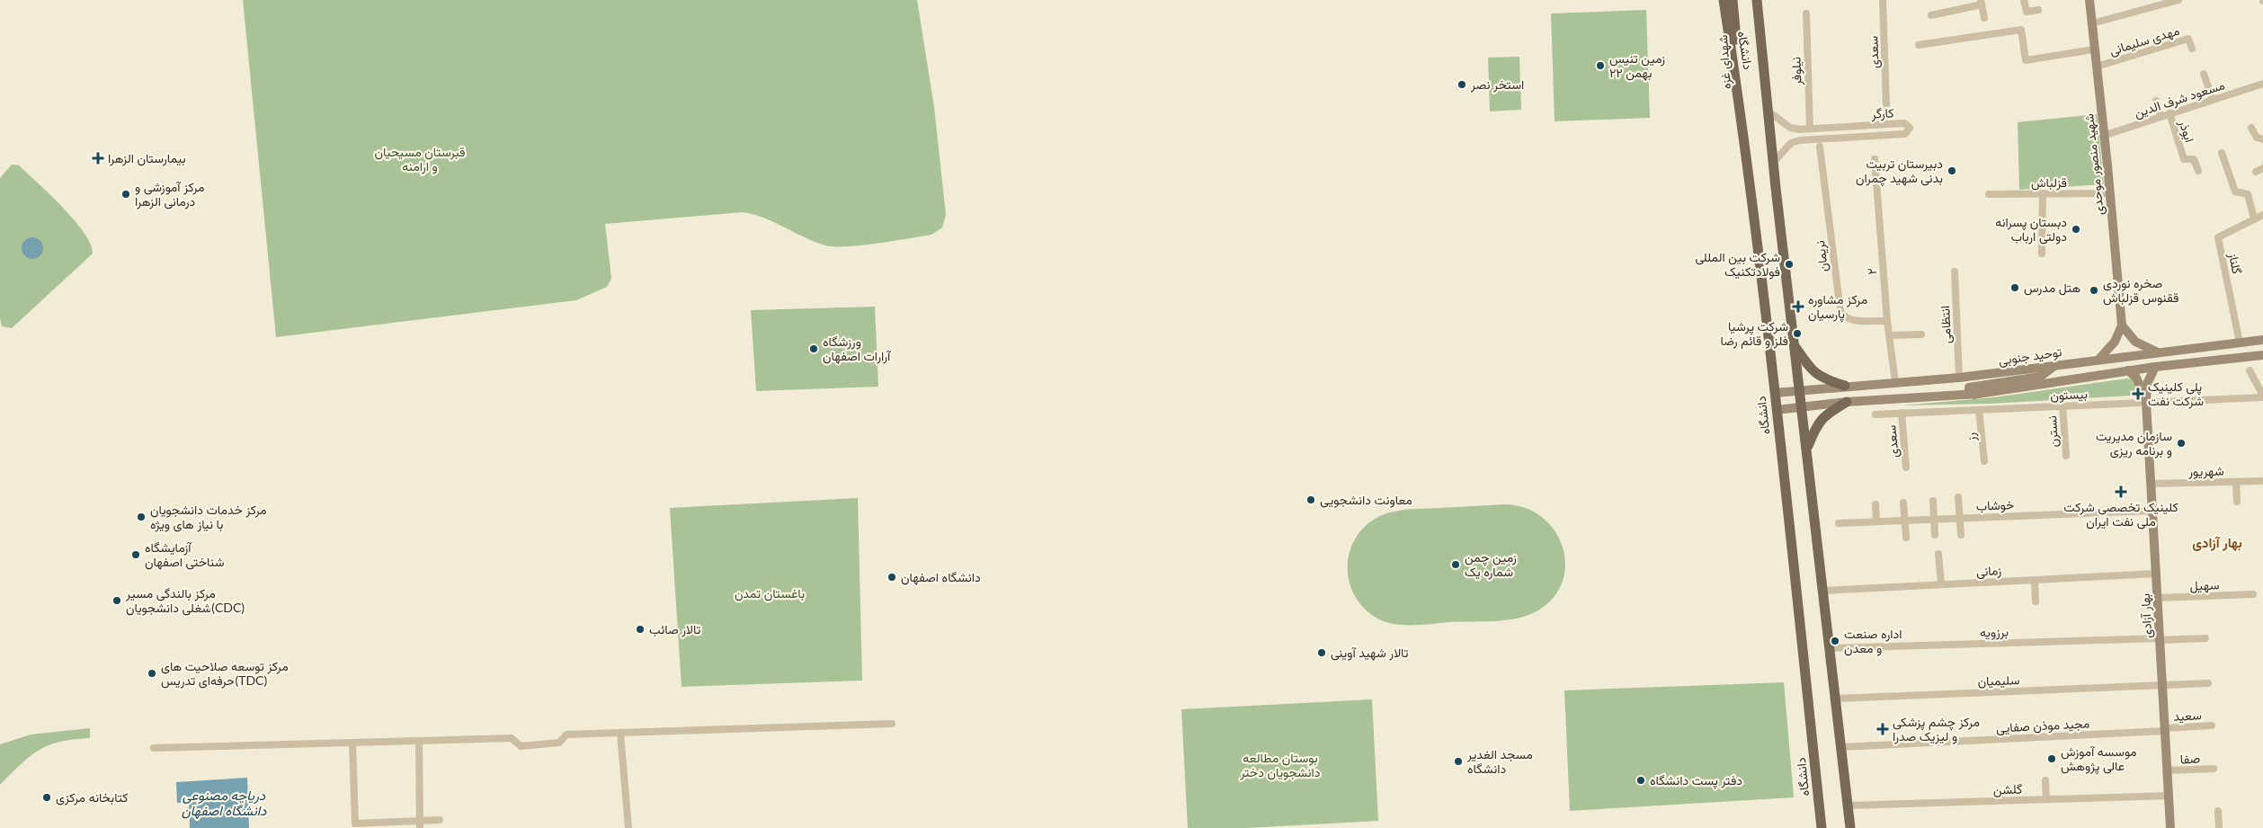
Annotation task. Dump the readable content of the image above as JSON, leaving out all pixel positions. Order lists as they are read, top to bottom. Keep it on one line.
{"streets":{"main road":["دانشگاه","شهدای غزه","شهید منصور موحدی","توحید جنوبی","بهار آزادی"],"street":["مهدی سلیمانی","سعدی","نیلوفر","مسعود شرف الدین","کارگر","ابوذر","قزلباش","نریمان","گلناز","۲","انتظامی","بیستون","نسترن","رز","شهریور","خوشاب","زمانی","سهیل","برزویه","سلیمیان","سعید","مجید موذن صفایی","صفا","گلشن"]},"crossings":[["مهدی سلیمانی","شهید منصور موحدی"],["دانشگاه","شهدای غزه"],["دانشگاه","کارگر"],["دانشگاه","توحید جنوبی"],["سعدی","بیستون"],["نیلوفر","کارگر"],["مسعود شرف الدین","ابوذر"],["مسعود شرف الدین","شهید منصور موحدی"],["شهید منصور موحدی","قزلباش"],["نریمان","۲"],["گلناز","توحید جنوبی"],["۲","توحید جنوبی"],["انتظامی","توحید جنوبی"],["بیستون","نسترن"],["بیستون","رز"],["بیستون","بهار آزادی"],["شهریور","بهار آزادی"],["خوشاب","بهار آزادی"],["زمانی","بهار آزادی"],["سهیل","بهار آزادی"],["بهار آزادی","برزویه"],["بهار آزادی","سلیمیان"],["بهار آزادی","سعید"],["بهار آزادی","مجید موذن صفایی"],["بهار آزادی","صفا"],["بهار آزادی","گلشن"],["سعید","مجید موذن صفایی"]],"districts":["بهار آزادی"],"water":["دریاچه مصنوعی دانشگاه اصفهان"],"parks":["قبرستان مسیحیان و ارامنه","باغستان تمدن","بوستان مطالعه دانشجویان دختر"],"places":{"other":["زمین تنیس ۲۲ بهمن","استخر نصر","دبیرستان تربیت بدنی شهید چمران","مرکز آموزشی و درمانی الزهرا","دبستان پسرانه دولتی ارباب","شرکت بین المللی فولادتکنیک","هتل مدرس","صخره نوردی ققنوس قزلباش","شرکت پرشیا فلز و قائم رضا","ورزشگاه آرارات اصفهان","سازمان مدیریت و برنامه ریزی","معاونت دانشجویی","مرکز خدمات دانشجویان با نیاز های ویژه","آزمایشگاه شناختی اصفهان","زمین چمن شماره یک","دانشگاه اصفهان","مرکز بالندگی مسیر شغلی دانشجویان(CDC)","تالار صائب","اداره صنعت و معدن","تالار شهید آوینی","مرکز توسعه صلاحیت های حرفه‌ای تدریس(TDC)","موسسه آموزش عالی پژوهش","مسجد الغدیر دانشگاه","دفتر پست دانشگاه","کتابخانه مرکزی"],"health":["بیمارستان الزهرا","مرکز مشاوره پارسیان","پلی کلینیک شرکت نفت","کلینیک تخصصی شرکت ملی نفت ایران","مرکز چشم پزشکی و لیزیک صدرا"]}}
